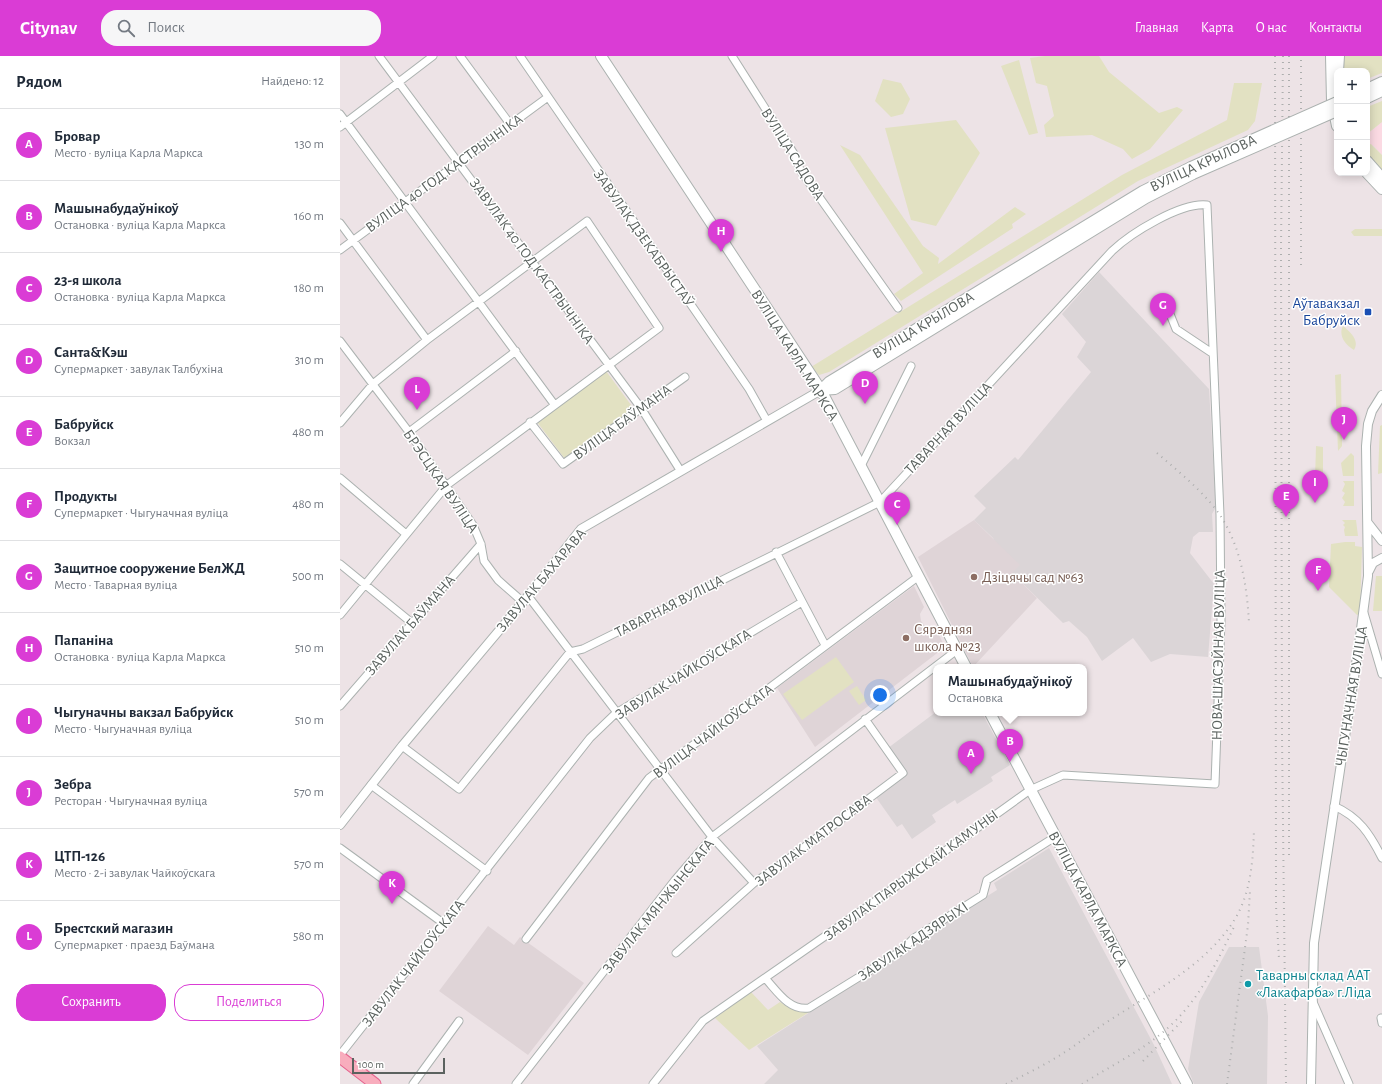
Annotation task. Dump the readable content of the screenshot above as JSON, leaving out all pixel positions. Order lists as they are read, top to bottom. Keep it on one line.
{"streets":{"main road":["ВУЛІЦА КРЫЛОВА","ВУЛІЦА КАРЛА МАРКСА"],"street":["ВУЛІЦА СЯДОВА","ВУЛІЦА 40 ГОД КАСТРЫЧНІКА","ЗАВУЛАК ДЗЕКАБРЫСТАЎ","ЗАВУЛАК 40 ГОД КАСТРЫЧНІКА","ВУЛІЦА БАЎМАНА","ТАВАРНАЯ ВУЛІЦА","БРЭСЦКАЯ ВУЛІЦА","ЗАВУЛАК БАХАРАВА","ЗАВУЛАК БАЎМАНА","НОВА-ШАСЭЙНАЯ ВУЛІЦА","ЗАВУЛАК ЧАЙКОЎСКАГА","ЧЫГУНАЧНАЯ ВУЛІЦА","ВУЛІЦА ЧАЙКОЎСКАГА","ЗАВУЛАК МАТРОСАВА","ЗАВУЛАК ПАРЫЖСКАЙ КАМУНЫ","ЗАВУЛАК МЯНЖЫНСКАГА","ЗАВУЛАК АДЗЯРЫХІ"]},"crossings":[["ВУЛІЦА КРЫЛОВА","ВУЛІЦА КАРЛА МАРКСА"],["ВУЛІЦА КРЫЛОВА","ЗАВУЛАК БАХАРАВА"],["ВУЛІЦА 40 ГОД КАСТРЫЧНІКА","ЗАВУЛАК ДЗЕКАБРЫСТАЎ"],["ВУЛІЦА 40 ГОД КАСТРЫЧНІКА","ЗАВУЛАК 40 ГОД КАСТРЫЧНІКА"],["ЗАВУЛАК ДЗЕКАБРЫСТАЎ","ЗАВУЛАК БАХАРАВА"],["ЗАВУЛАК 40 ГОД КАСТРЫЧНІКА","ВУЛІЦА БАЎМАНА"],["ЗАВУЛАК 40 ГОД КАСТРЫЧНІКА","ЗАВУЛАК БАХАРАВА"],["ВУЛІЦА КАРЛА МАРКСА","ТАВАРНАЯ ВУЛІЦА"],["ВУЛІЦА КАРЛА МАРКСА","ЗАВУЛАК БАХАРАВА"],["ВУЛІЦА КАРЛА МАРКСА","ВУЛІЦА ЧАЙКОЎСКАГА"],["ВУЛІЦА КАРЛА МАРКСА","ЗАВУЛАК ПАРЫЖСКАЙ КАМУНЫ"],["ВУЛІЦА КАРЛА МАРКСА","ЗАВУЛАК МЯНЖЫНСКАГА"],["ВУЛІЦА КАРЛА МАРКСА","ЗАВУЛАК АДЗЯРЫХІ"],["ТАВАРНАЯ ВУЛІЦА","БРЭСЦКАЯ ВУЛІЦА"],["ТАВАРНАЯ ВУЛІЦА","НОВА-ШАСЭЙНАЯ ВУЛІЦА"],["БРЭСЦКАЯ ВУЛІЦА","ЗАВУЛАК БАХАРАВА"],["БРЭСЦКАЯ ВУЛІЦА","ЗАВУЛАК БАЎМАНА"],["БРЭСЦКАЯ ВУЛІЦА","ЗАВУЛАК ЧАЙКОЎСКАГА"],["БРЭСЦКАЯ ВУЛІЦА","ВУЛІЦА ЧАЙКОЎСКАГА"],["БРЭСЦКАЯ ВУЛІЦА","ЗАВУЛАК МАТРОСАВА"],["БРЭСЦКАЯ ВУЛІЦА","ЗАВУЛАК МЯНЖЫНСКАГА"],["НОВА-ШАСЭЙНАЯ ВУЛІЦА","ЗАВУЛАК ПАРЫЖСКАЙ КАМУНЫ"],["ЗАВУЛАК МАТРОСАВА","ЗАВУЛАК МЯНЖЫНСКАГА"],["ЗАВУЛАК ПАРЫЖСКАЙ КАМУНЫ","ЗАВУЛАК АДЗЯРЫХІ"]],"places":{"transit":["Аўтавакзал Бабруйск"],"other":["Дзіцячы сад №63","Сярэдняя школа №23","Таварны склад ААТ «Лакафарба» г.Ліда"]},"scale_bar":"100 m","page":{"header":"Citynav","search":"Поиск","nav":["Главная","Карта","О нас","Контакты"],"heading":["Рядом","Найдено: 12"],"map_buttons":["+","−"],"list":[{"mark":"A","name":"Бровар","note":"Место · вуліца Карла Маркса","value":"130 m"},{"mark":"B","name":"Машынабудаўнікоў","note":"Остановка · вуліца Карла Маркса","value":"160 m"},{"mark":"C","name":"23-я школа","note":"Остановка · вуліца Карла Маркса","value":"180 m"},{"mark":"D","name":"Санта&Кэш","note":"Супермаркет · завулак Талбухіна","value":"310 m"},{"mark":"E","name":"Бабруйск","note":"Вокзал","value":"480 m"},{"mark":"F","name":"Продукты","note":"Супермаркет · Чыгуначная вуліца","value":"480 m"},{"mark":"G","name":"Защитное сооружение БелЖД","note":"Место · Таварная вуліца","value":"500 m"},{"mark":"H","name":"Папаніна","note":"Остановка · вуліца Карла Маркса","value":"510 m"},{"mark":"I","name":"Чыгуначны вакзал Бабруйск","note":"Место · Чыгуначная вуліца","value":"510 m"},{"mark":"J","name":"Зебра","note":"Ресторан · Чыгуначная вуліца","value":"570 m"},{"mark":"K","name":"ЦТП-126","note":"Место · 2-і завулак Чайкоўскага","value":"570 m"},{"mark":"L","name":"Брестский магазин","note":"Супермаркет · праезд Баўмана","value":"580 m"}],"pins":["H","G","D","L","J","I","E","C","F","B","A","K"],"popup":["Машынабудаўнікоў","Остановка"],"buttons":["Сохранить","Поделиться"],"scale":"100 m"}}
